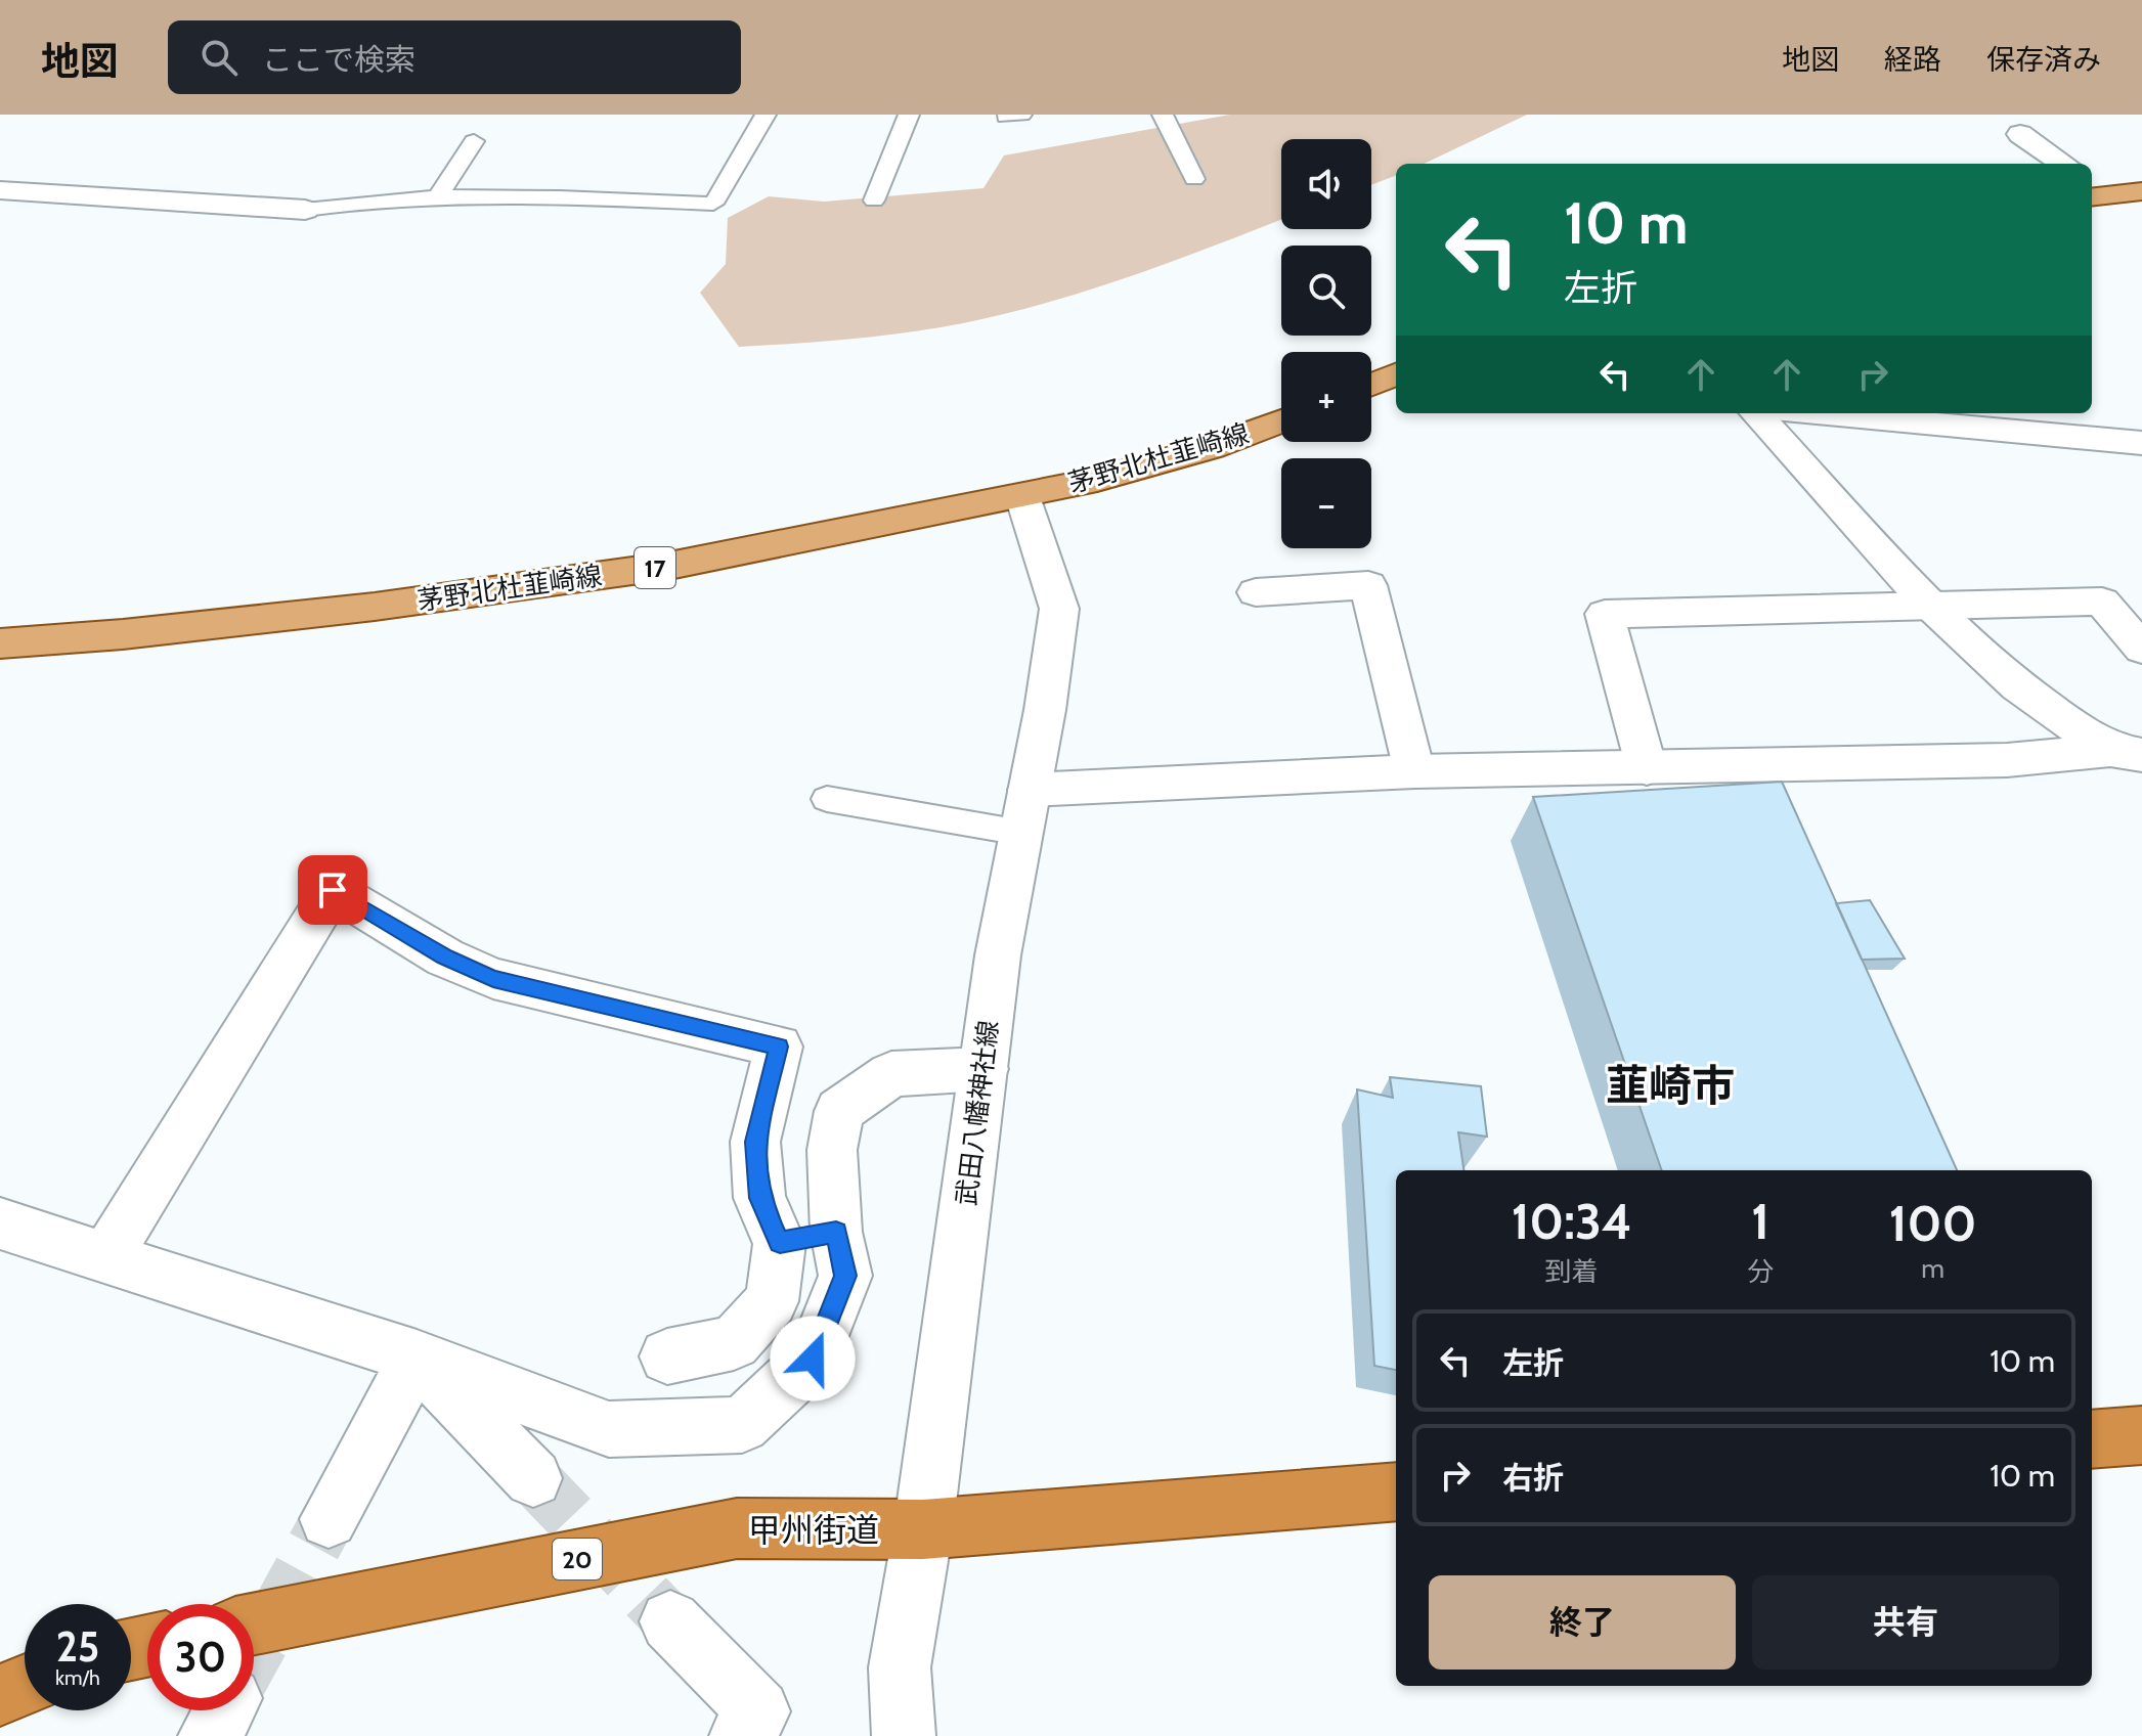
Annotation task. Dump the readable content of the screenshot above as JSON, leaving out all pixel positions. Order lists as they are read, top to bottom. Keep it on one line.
{"streets":{"highway":["甲州街道","20"],"main road":["茅野北杜韮崎線","17"],"street":["武田八幡神社線"]},"crossings":[["茅野北杜韮崎線","武田八幡神社線"],["武田八幡神社線","甲州街道"]],"districts":["韮崎市"],"page":{"header":"地図","search":"ここで検索","nav":["地図","経路","保存済み"],"map_buttons":["+","−"],"turn":["10 m","左折"],"eta":["10:34","到着","1","分","100","m"],"list":[{"name":"左折","value":"10 m"},{"name":"右折","value":"10 m"}],"buttons":["終了","共有"],"speed":"25 km/h","limit":"30"}}
